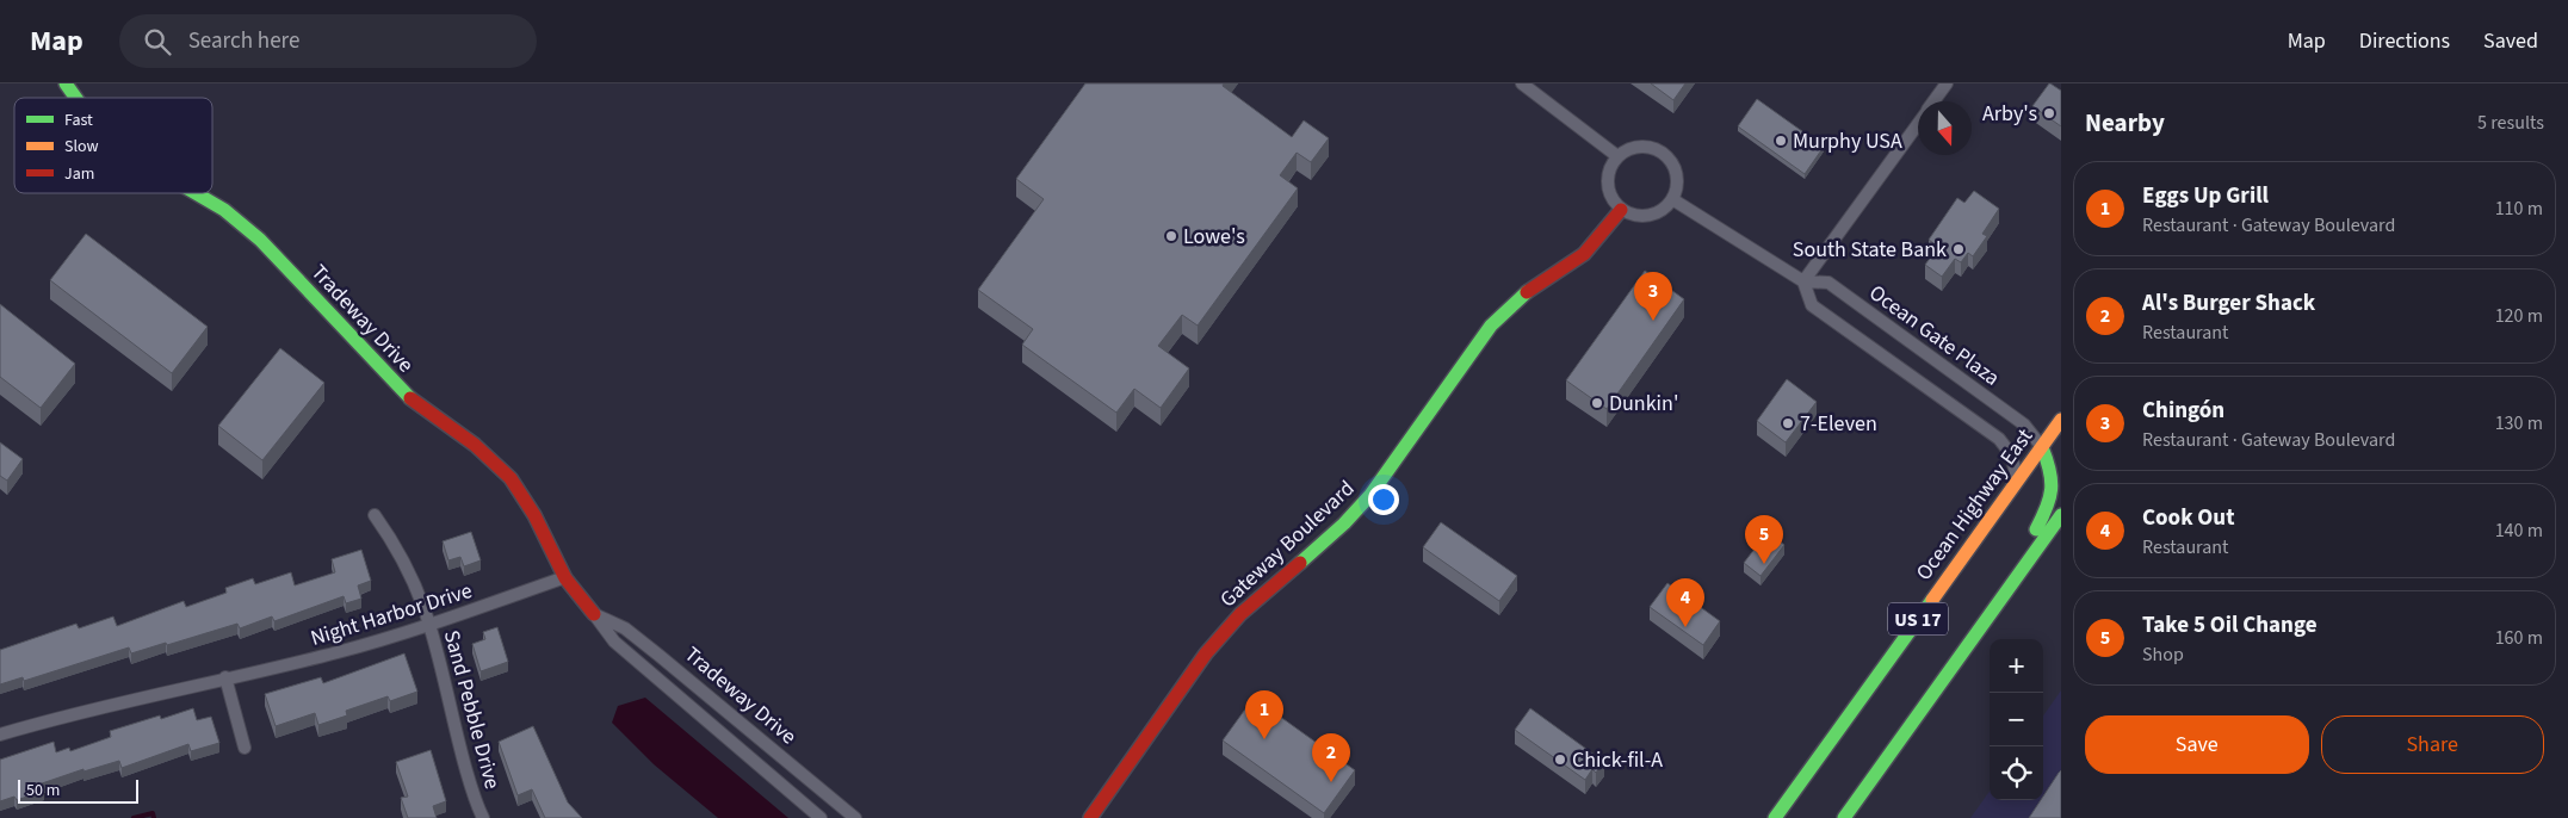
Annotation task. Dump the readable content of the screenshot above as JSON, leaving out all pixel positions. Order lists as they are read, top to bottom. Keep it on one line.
{"streets":{"main road":["Tradeway Drive","Ocean Highway East","Gateway Boulevard","US 17"],"street":["Ocean Gate Plaza","Night Harbor Drive","Sand Pebble Drive"]},"crossings":[["Tradeway Drive","Night Harbor Drive"],["Ocean Gate Plaza","Ocean Highway East"],["Ocean Gate Plaza","Gateway Boulevard"],["Night Harbor Drive","Sand Pebble Drive"]],"places":["Arby's","Murphy USA","Lowe's","South State Bank","Dunkin'","7-Eleven","Chick-fil-A"],"legend":["Fast","Slow","Jam"],"scale_bar":"50 m","north":"bottom","page":{"header":"Map","search":"Search here","nav":["Map","Directions","Saved"],"heading":["Nearby","5 results"],"list":[{"mark":"1","name":"Eggs Up Grill","note":"Restaurant · Gateway Boulevard","value":"110 m"},{"mark":"2","name":"Al's Burger Shack","note":"Restaurant","value":"120 m"},{"mark":"3","name":"Chingón","note":"Restaurant · Gateway Boulevard","value":"130 m"},{"mark":"4","name":"Cook Out","note":"Restaurant","value":"140 m"},{"mark":"5","name":"Take 5 Oil Change","note":"Shop","value":"160 m"}],"pins":["3","5","4","1","2"],"map_buttons":["+","−"],"buttons":["Save","Share"],"scale":"50 m"}}
